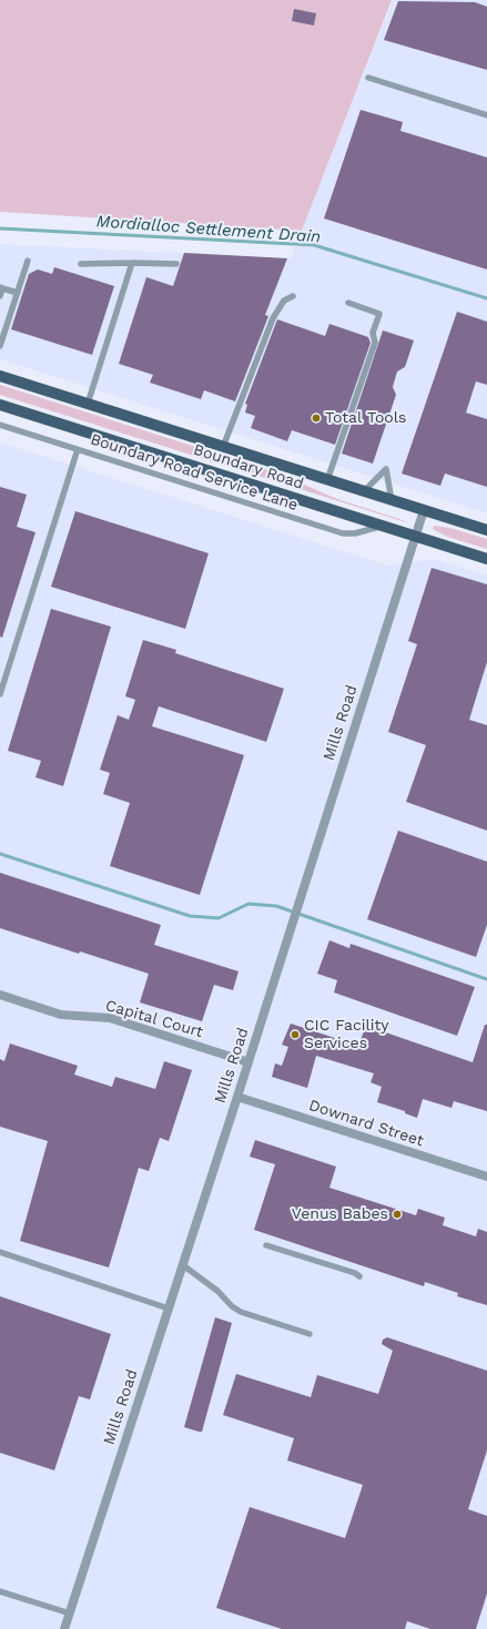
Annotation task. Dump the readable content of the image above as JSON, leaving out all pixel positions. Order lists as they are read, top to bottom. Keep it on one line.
{"streets":{"main road":["Boundary Road"],"street":["Mills Road","Capital Court","Downard Street"],"lane":["Boundary Road Service Lane"]},"crossings":[["Boundary Road","Boundary Road Service Lane"],["Boundary Road","Mills Road"],["Mills Road","Capital Court"],["Mills Road","Downard Street"]],"water":["Mordialloc Settlement Drain"],"places":["Total Tools","CIC Facility Services","Venus Babes"]}
